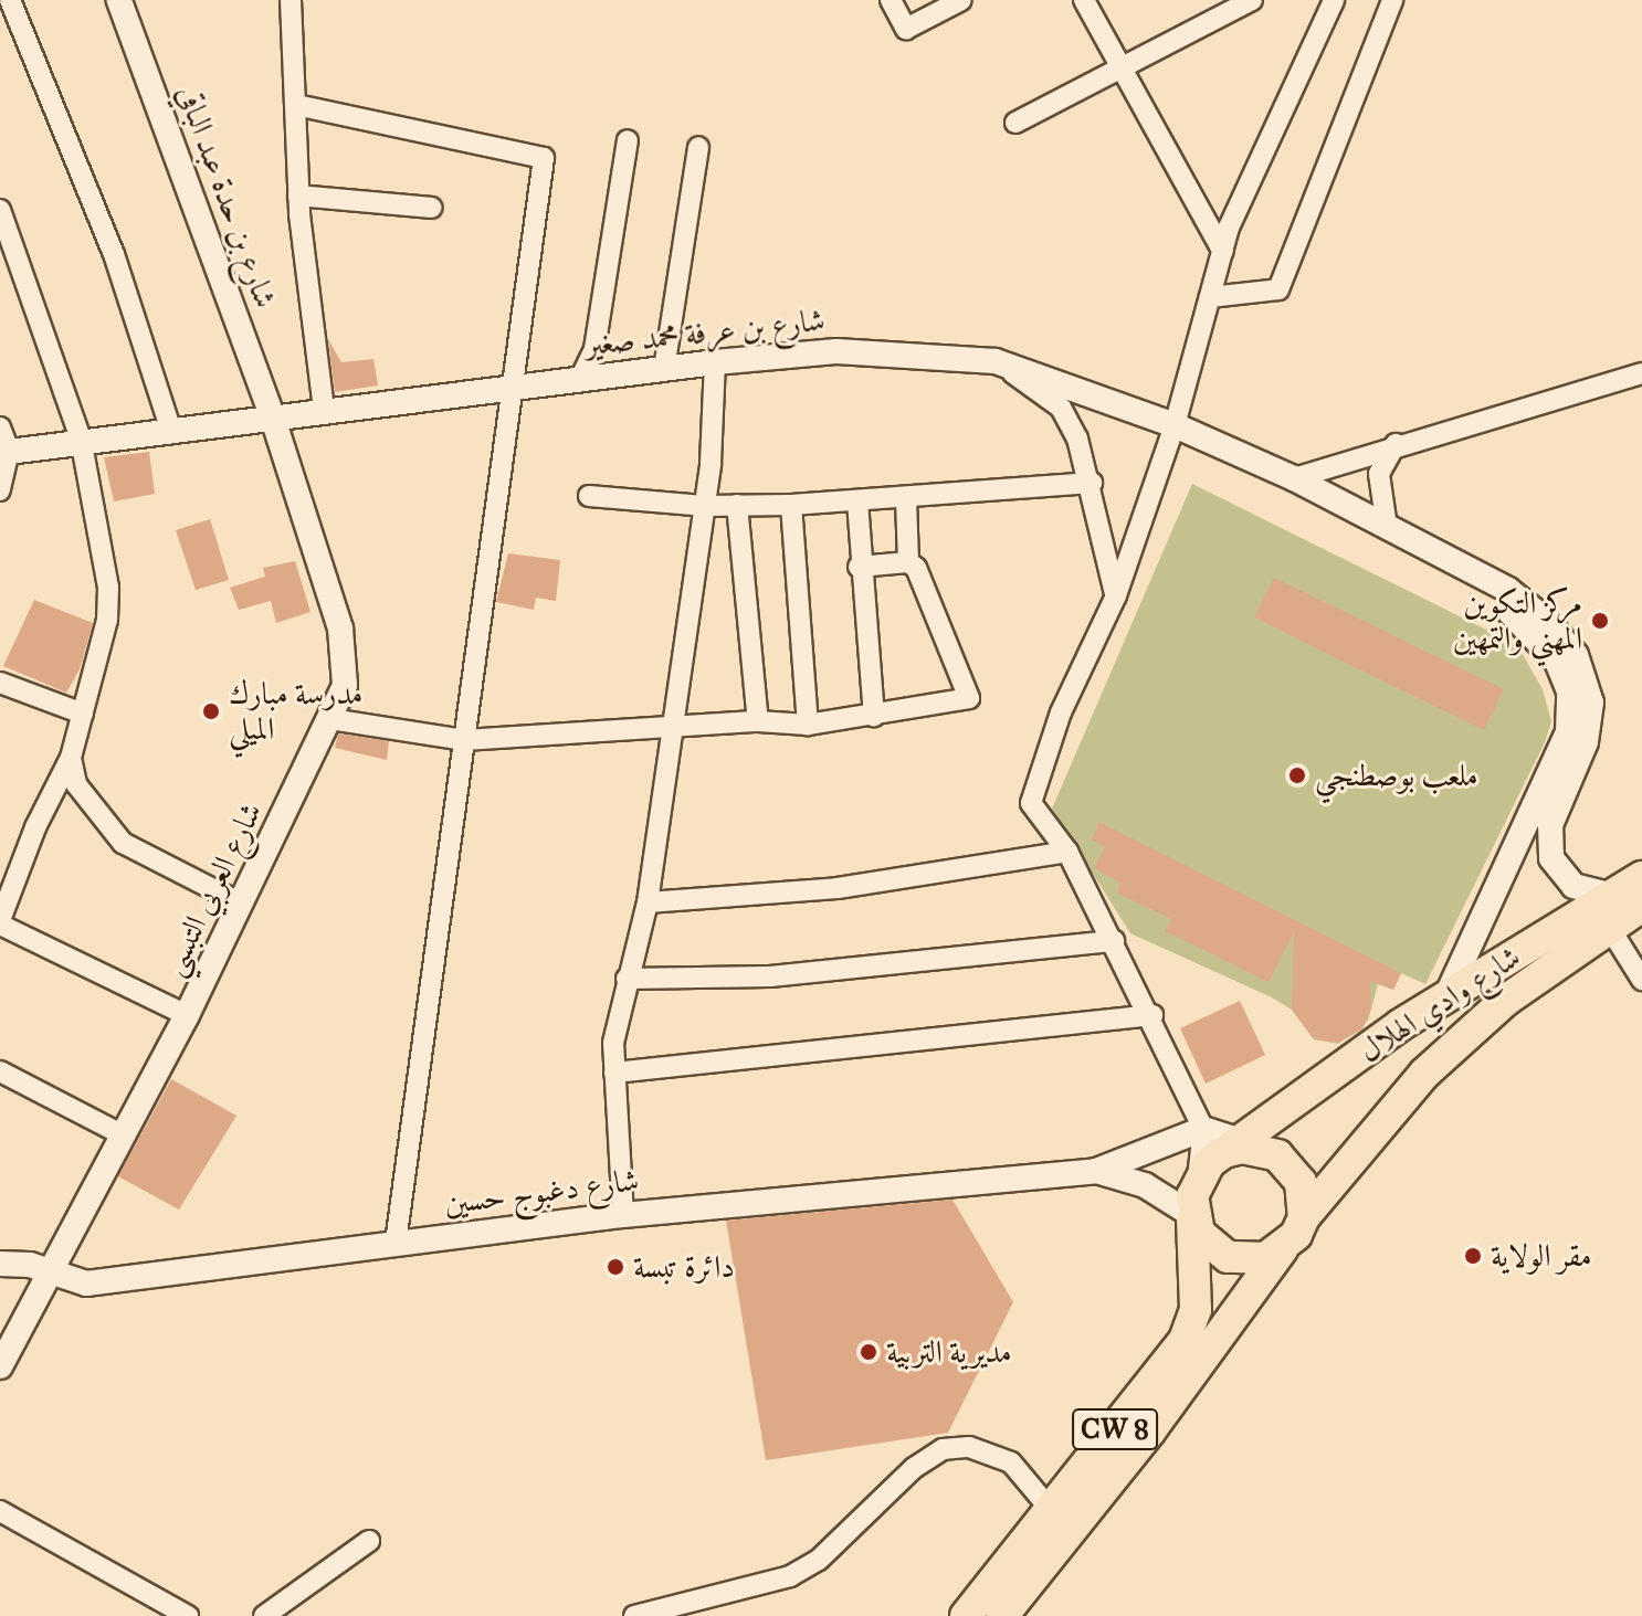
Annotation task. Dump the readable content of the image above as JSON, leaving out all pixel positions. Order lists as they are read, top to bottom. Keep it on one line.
{"streets":{"main road":["شارع وادي الهلال","CW 8"],"street":["شارع بن حدة عبد الباقي","شارع بن عرفة محمد صغير","شارع العربي التبسي","شارع دغبوج حسين"]},"crossings":[["شارع بن حدة عبد الباقي","شارع بن عرفة محمد صغير"],["شارع بن حدة عبد الباقي","شارع العربي التبسي"],["شارع بن عرفة محمد صغير","شارع العربي التبسي"],["شارع بن عرفة محمد صغير","شارع وادي الهلال"],["شارع العربي التبسي","شارع دغبوج حسين"],["شارع وادي الهلال","CW 8"]],"places":["مركز التكوين المهني والتمهين","مدرسة مبارك الميلي","ملعب بوصطنجي","مقر الولاية","دائرة تبسة","مديرية التربية"]}
